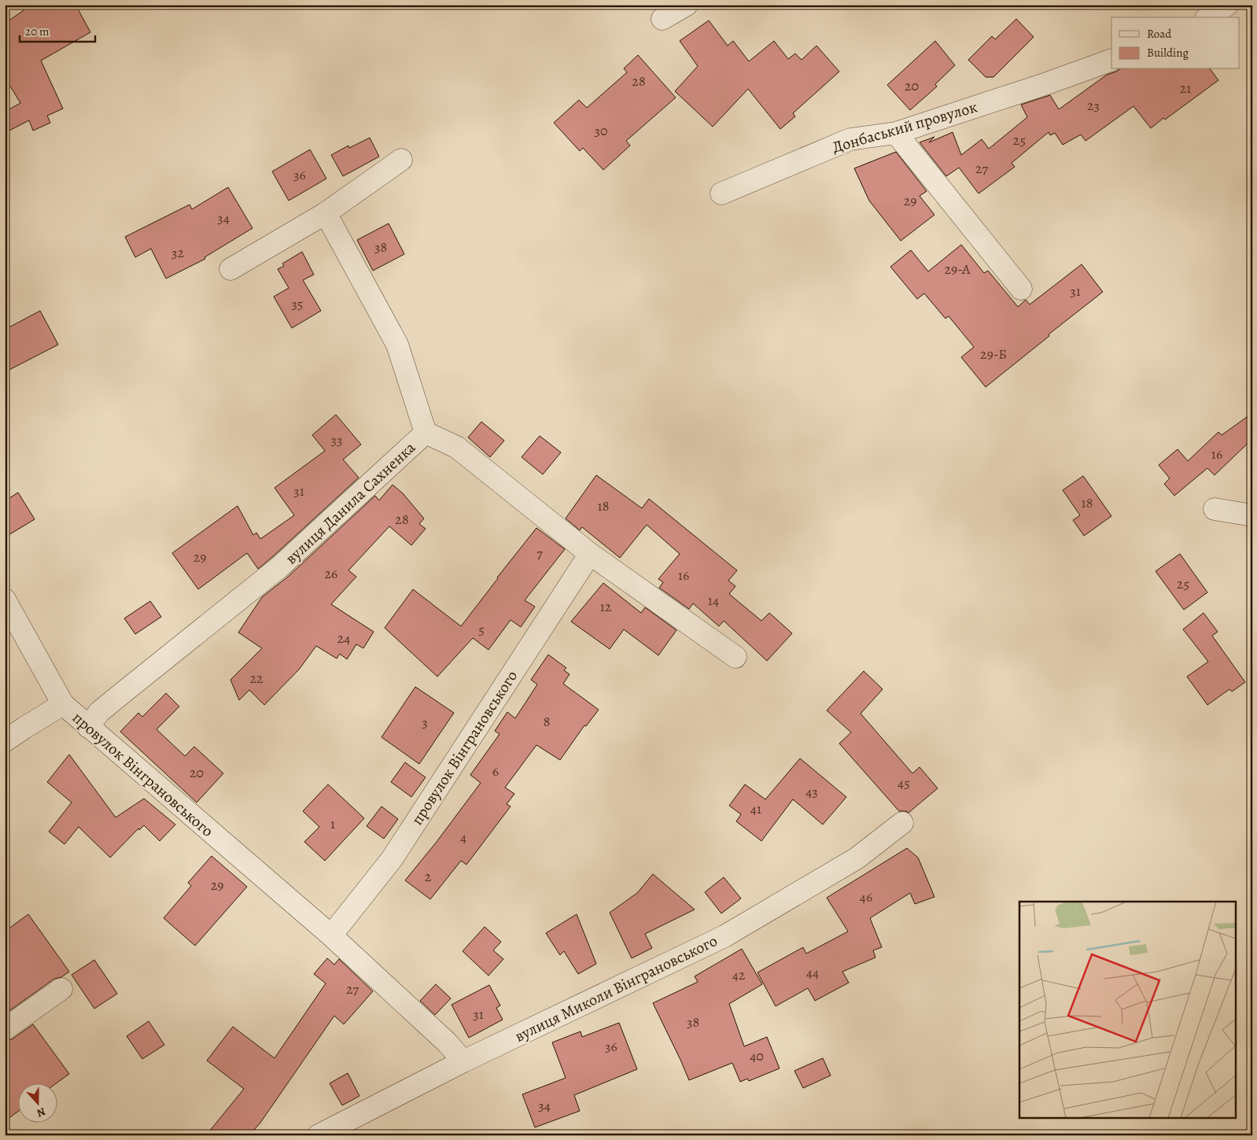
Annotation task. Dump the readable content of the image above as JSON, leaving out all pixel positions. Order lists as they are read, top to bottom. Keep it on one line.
{"streets":{"street":["Донбаський провулок","вулиця Данила Сахненка","провулок Вінграновського","вулиця Миколи Вінграновського"]},"crossings":[["вулиця Данила Сахненка","провулок Вінграновського"],["провулок Вінграновського","вулиця Миколи Вінграновського"]],"house_numbers":["28","20","21","23","30","25","27","36","29","34","38","32","29-А","31","35","29-Б","33","16","31","18","18","28","7","29","26","16","25","14","12","5","24","22","8","3","6","20","45","43","41","1","4","2","29","46","44","42","27","31","38","36","40","34"],"legend":["Road","Building"],"scale_bar":"20 m","north":"bottom"}
